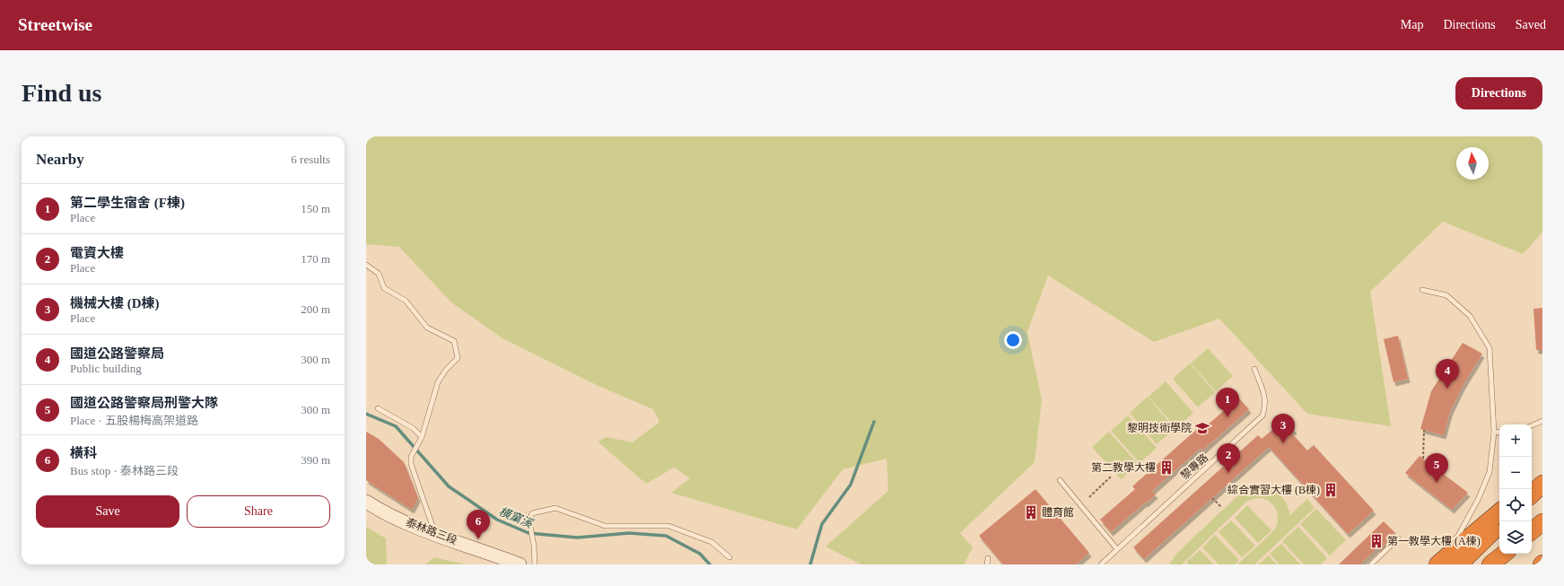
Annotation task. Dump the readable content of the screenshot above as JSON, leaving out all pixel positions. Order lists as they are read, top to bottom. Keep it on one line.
{"streets":{"main road":["泰林路三段"],"lane":["黎專路"]},"water":["橫窠溪"],"places":{"school or university":["黎明技術學院"],"building":["第二教學大樓","綜合實習大樓 (B棟)","體育館","第一教學大樓 (A棟)"]},"north":"top","page":{"header":"Streetwise","nav":["Map","Directions","Saved"],"buttons":["Directions",["Save","Share"]],"title":"Find us","heading":["Nearby","6 results"],"list":[{"mark":"1","name":"第二學生宿舍 (F棟)","note":"Place","value":"150 m"},{"mark":"2","name":"電資大樓","note":"Place","value":"170 m"},{"mark":"3","name":"機械大樓 (D棟)","note":"Place","value":"200 m"},{"mark":"4","name":"國道公路警察局","note":"Public building","value":"300 m"},{"mark":"5","name":"國道公路警察局刑警大隊","note":"Place · 五股楊梅高架道路","value":"300 m"},{"mark":"6","name":"橫科","note":"Bus stop · 泰林路三段","value":"390 m"}],"pins":["4","1","3","2","5","6"],"map_buttons":["+","−"]}}
